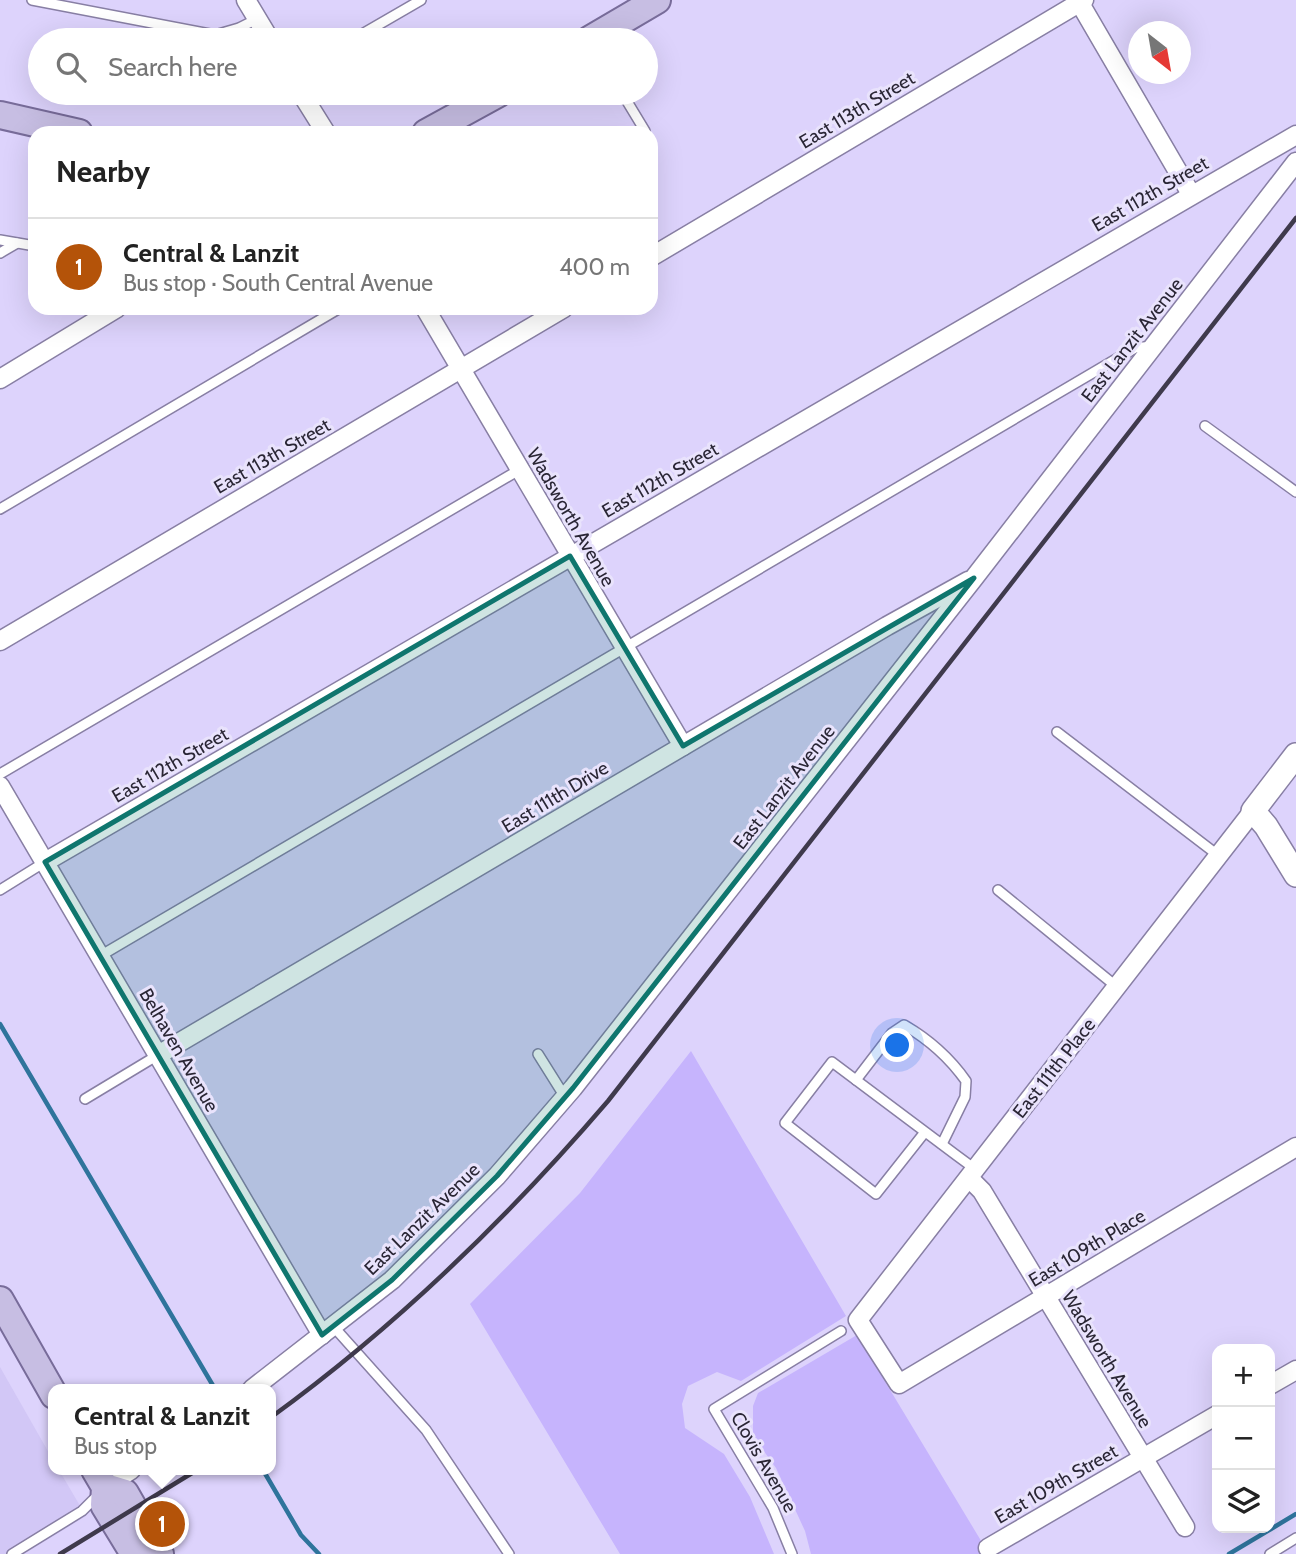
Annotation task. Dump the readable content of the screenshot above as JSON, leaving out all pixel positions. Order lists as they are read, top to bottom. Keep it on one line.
{"streets":{"street":["East 113th Street","East 112th Street","East Lanzit Avenue","Wadsworth Avenue","East 111th Drive","Belhaven Avenue","East 111th Place","East 109th Place","East 109th Street"],"lane":["Clovis Avenue"]},"crossings":[["East 113th Street","Wadsworth Avenue"],["East 112th Street","Wadsworth Avenue"],["East 112th Street","Belhaven Avenue"],["East Lanzit Avenue","East 111th Drive"],["East Lanzit Avenue","Belhaven Avenue"],["Wadsworth Avenue","East 111th Drive"],["Wadsworth Avenue","East 111th Place"],["Wadsworth Avenue","East 109th Place"],["Wadsworth Avenue","East 109th Street"],["East 111th Drive","Belhaven Avenue"],["East 111th Place","East 109th Place"]],"north":"bottom right","page":{"search":"Search here","heading":"Nearby","list":[{"mark":"1","name":"Central & Lanzit","note":"Bus stop · South Central Avenue","value":"400 m"}],"map_buttons":["+","−"],"popup":["Central & Lanzit","Bus stop"],"pins":"1"}}
